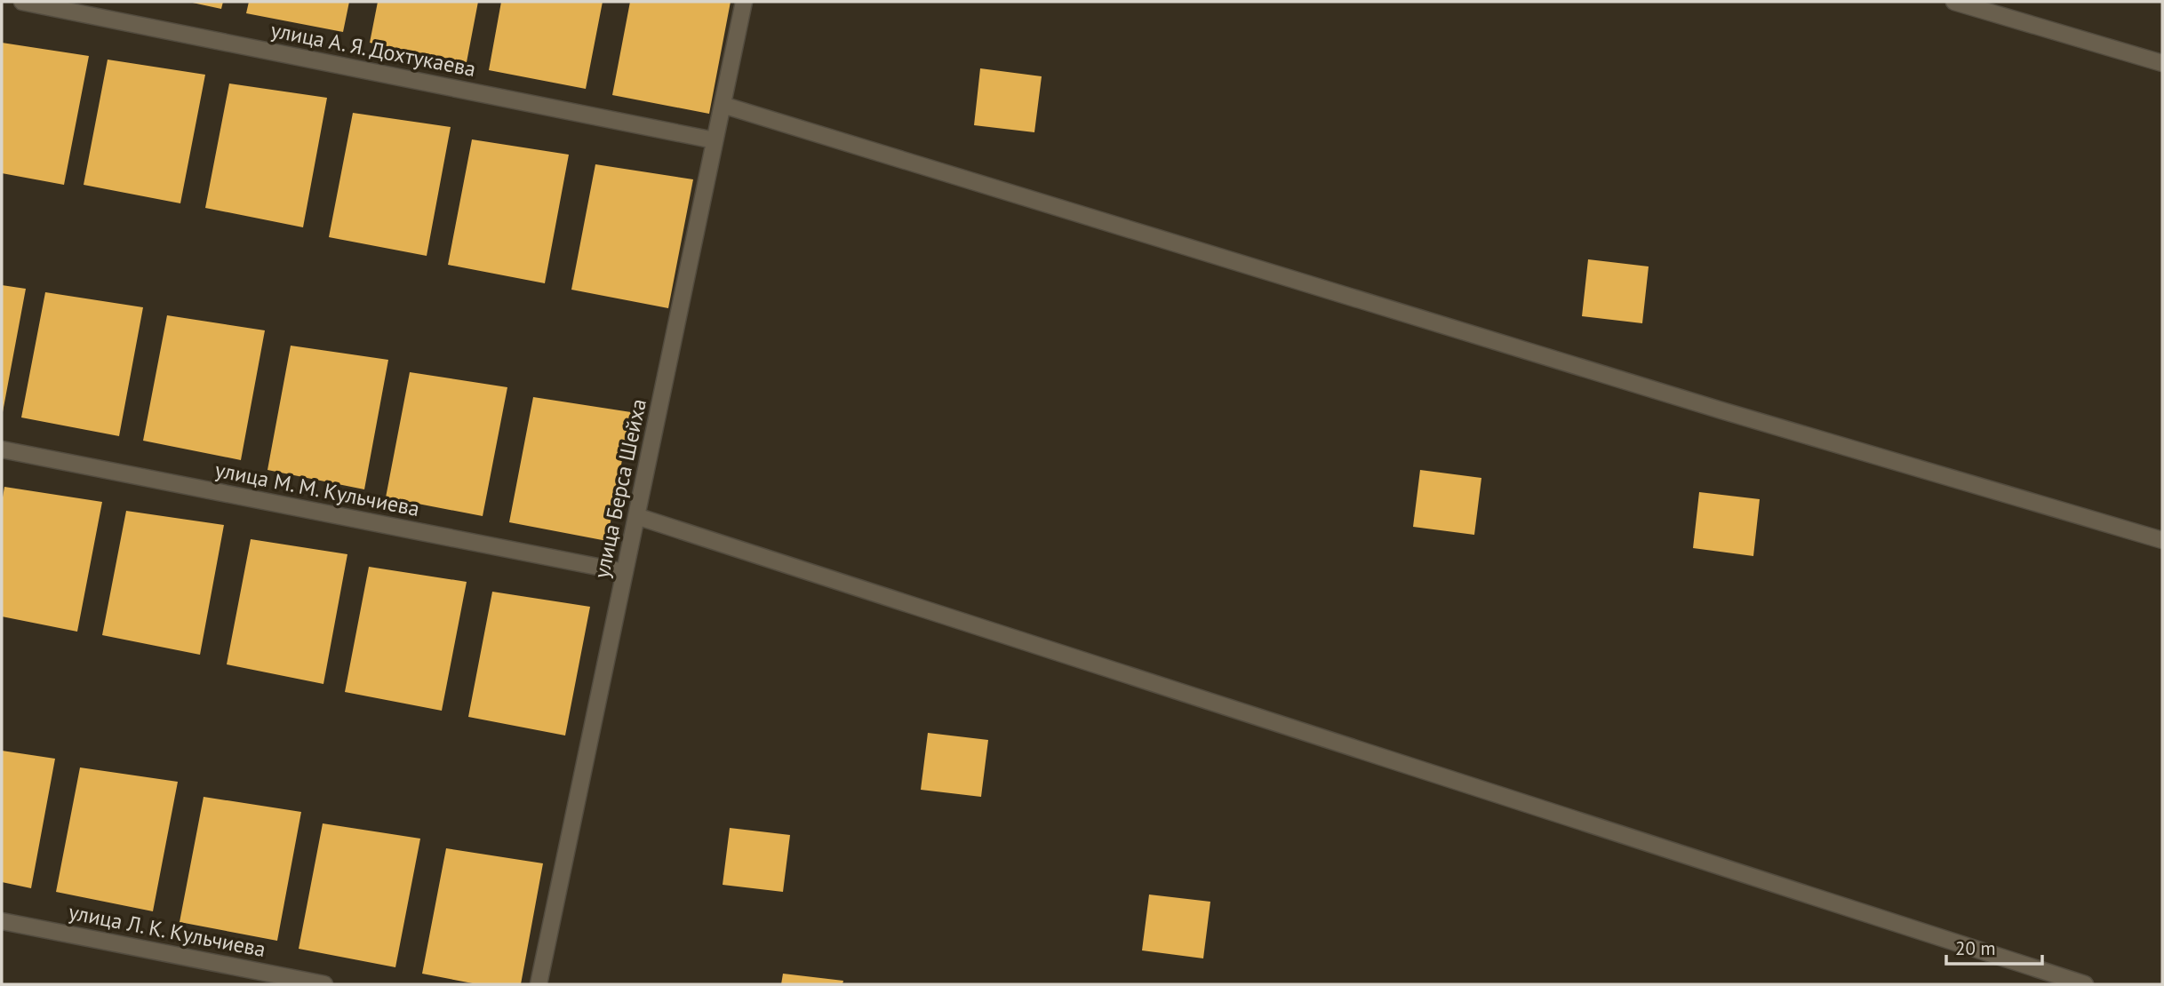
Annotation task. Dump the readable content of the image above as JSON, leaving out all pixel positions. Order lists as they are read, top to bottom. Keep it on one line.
{"streets":{"street":["улица А. Я. Дохтукаева","улица Берса Шейха","улица М. М. Кульчиева","улица Л. К. Кульчиева"]},"crossings":[["улица А. Я. Дохтукаева","улица Берса Шейха"],["улица Берса Шейха","улица М. М. Кульчиева"]],"scale_bar":"20 m"}
